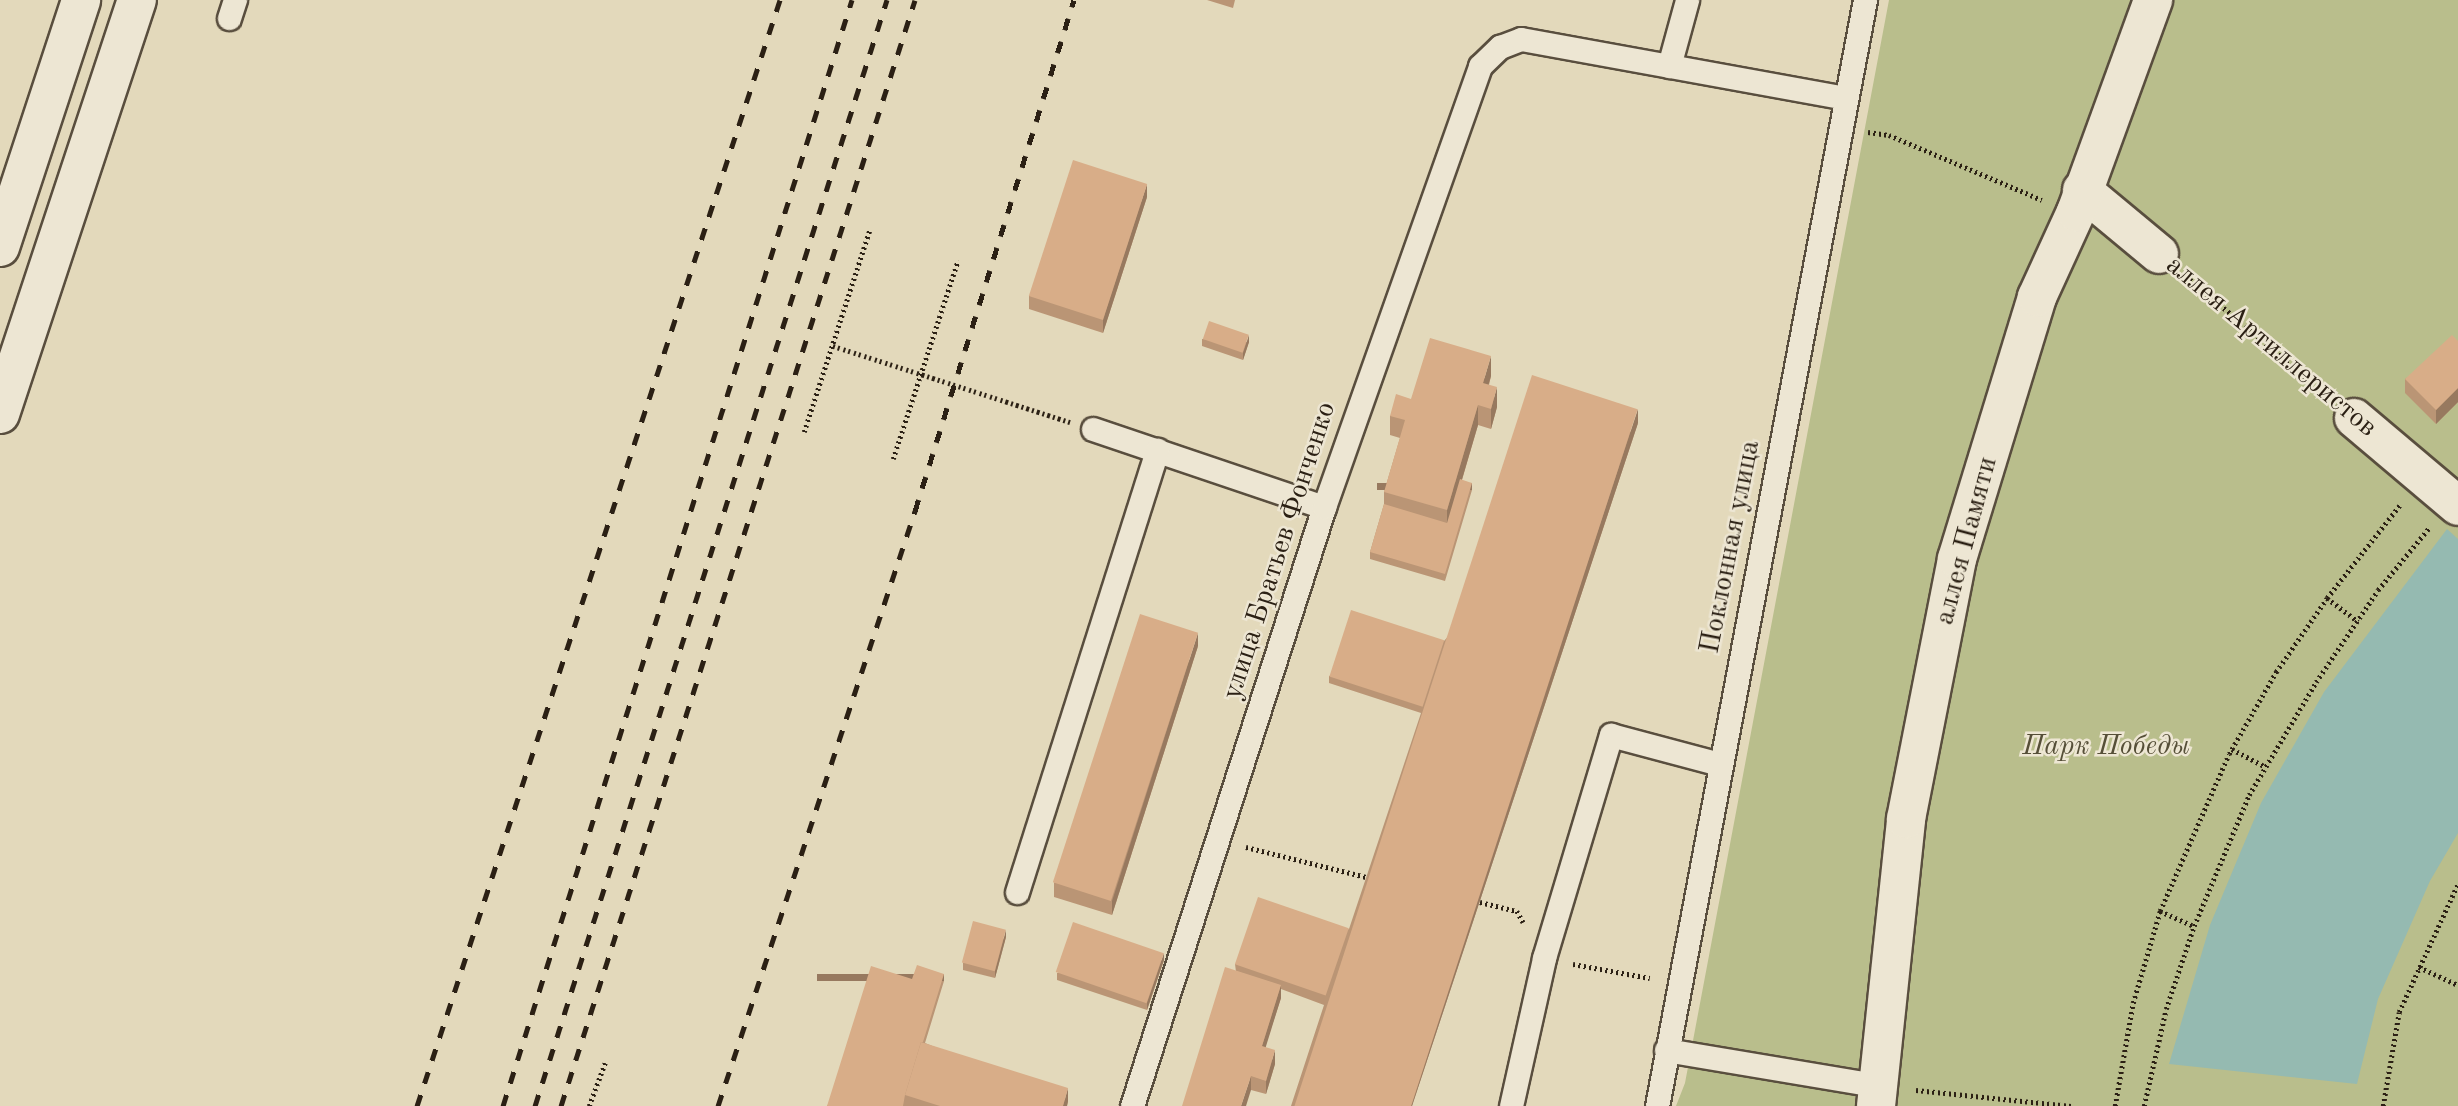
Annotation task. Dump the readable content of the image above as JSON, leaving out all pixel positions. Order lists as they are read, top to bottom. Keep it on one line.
{"streets":{"street":["аллея Артиллеристов","аллея Памяти"],"lane":["Поклонная улица","улица Братьев Фонченко"]},"crossings":[["аллея Артиллеристов","аллея Памяти"]],"parks":["Парк Победы"]}
